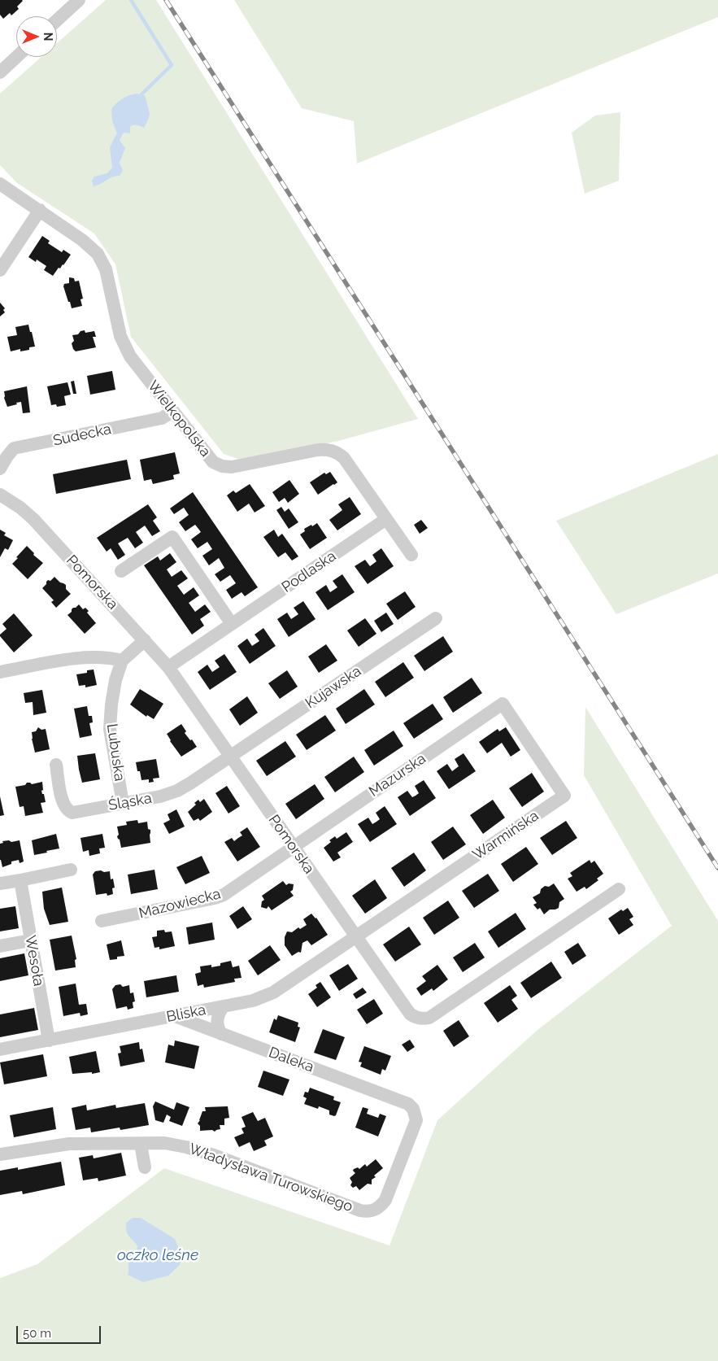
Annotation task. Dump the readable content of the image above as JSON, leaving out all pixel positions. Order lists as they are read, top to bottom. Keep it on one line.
{"streets":{"street":["Wielkopolska","Sudecka","Podlaska","Pomorska","Kujawska","Lubuska","Mazurska","Śląska","Warmińska","Mazowiecka","Wesoła","Bliska","Daleka","Władysława Turowskiego"]},"crossings":[["Wielkopolska","Sudecka"],["Wielkopolska","Podlaska"],["Podlaska","Pomorska"],["Pomorska","Kujawska"],["Pomorska","Lubuska"],["Pomorska","Mazurska"],["Pomorska","Śląska"],["Pomorska","Warmińska"],["Pomorska","Mazowiecka"],["Pomorska","Bliska"],["Kujawska","Śląska"],["Lubuska","Śląska"],["Mazurska","Warmińska"],["Mazurska","Mazowiecka"],["Warmińska","Bliska"],["Wesoła","Bliska"],["Bliska","Daleka"],["Daleka","Władysława Turowskiego"]],"water":["oczko leśne"],"scale_bar":"50 m","north":"right"}
